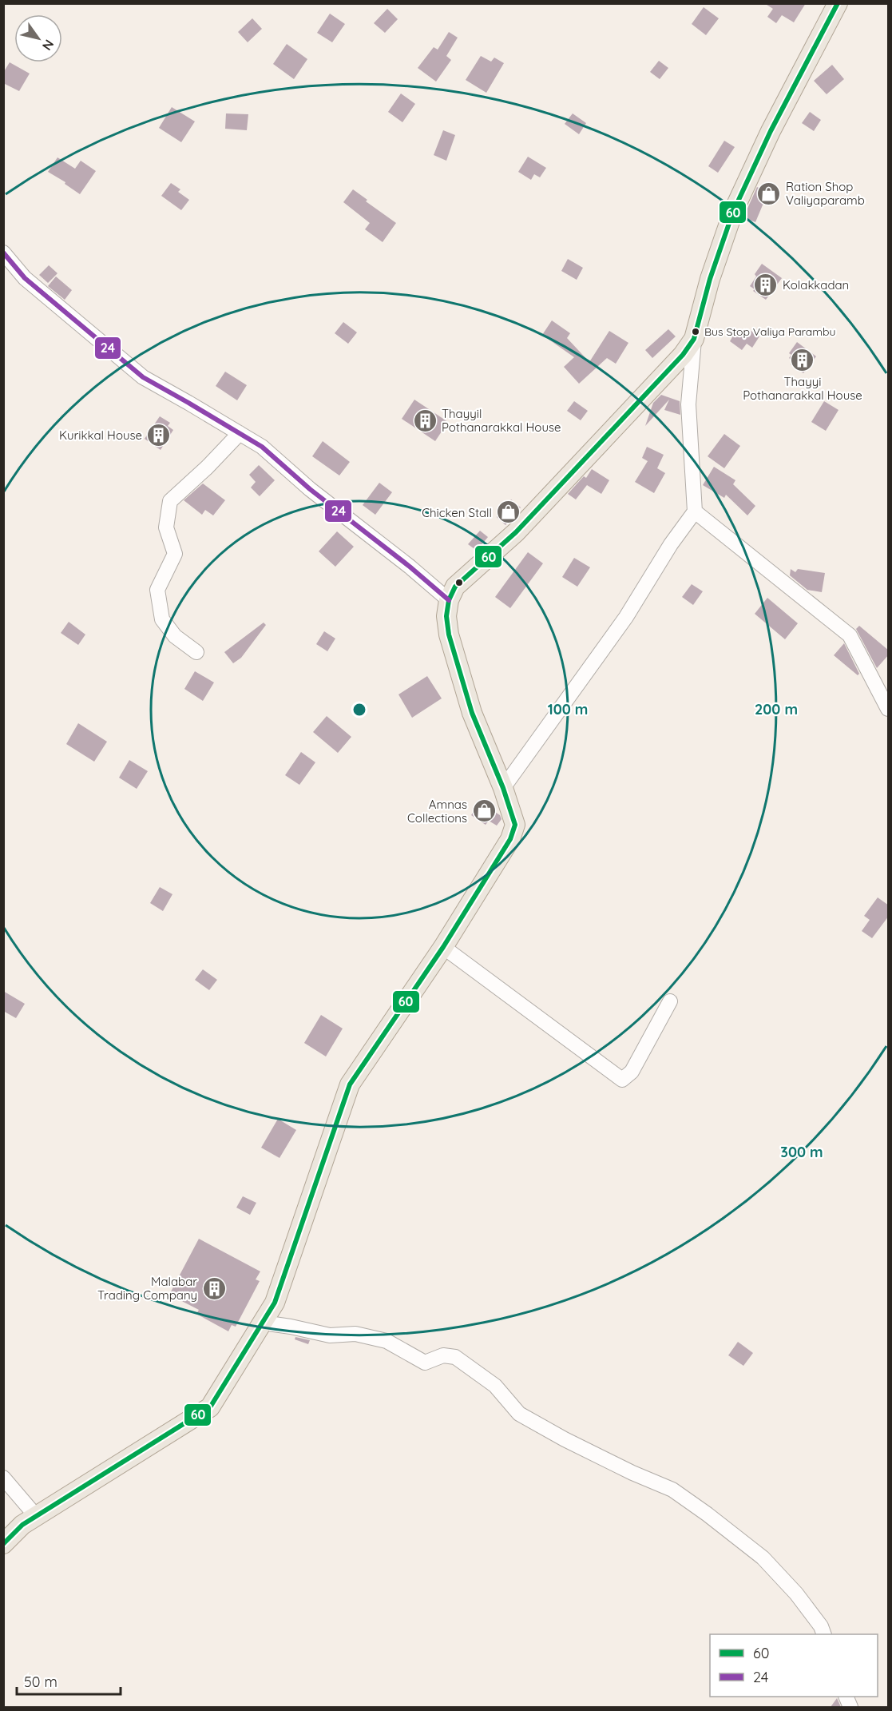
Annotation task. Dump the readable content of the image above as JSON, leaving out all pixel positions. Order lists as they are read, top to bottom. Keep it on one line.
{"places":{"shop":["Ration Shop Valiyaparamb","Chicken Stall","Amnas Collections"],"building":["Kolakkadan","Thayyi Pothanarakkal House","Thayyil Pothanarakkal House","Kurikkal House","Malabar Trading Company"],"other":["Bus Stop Valiya Parambu"]},"lines":["transit line 60","transit line 24"],"legend":["60","24"],"scale_bar":"50 m","north":"bottom right","rings":["100 m","200 m","300 m"]}
